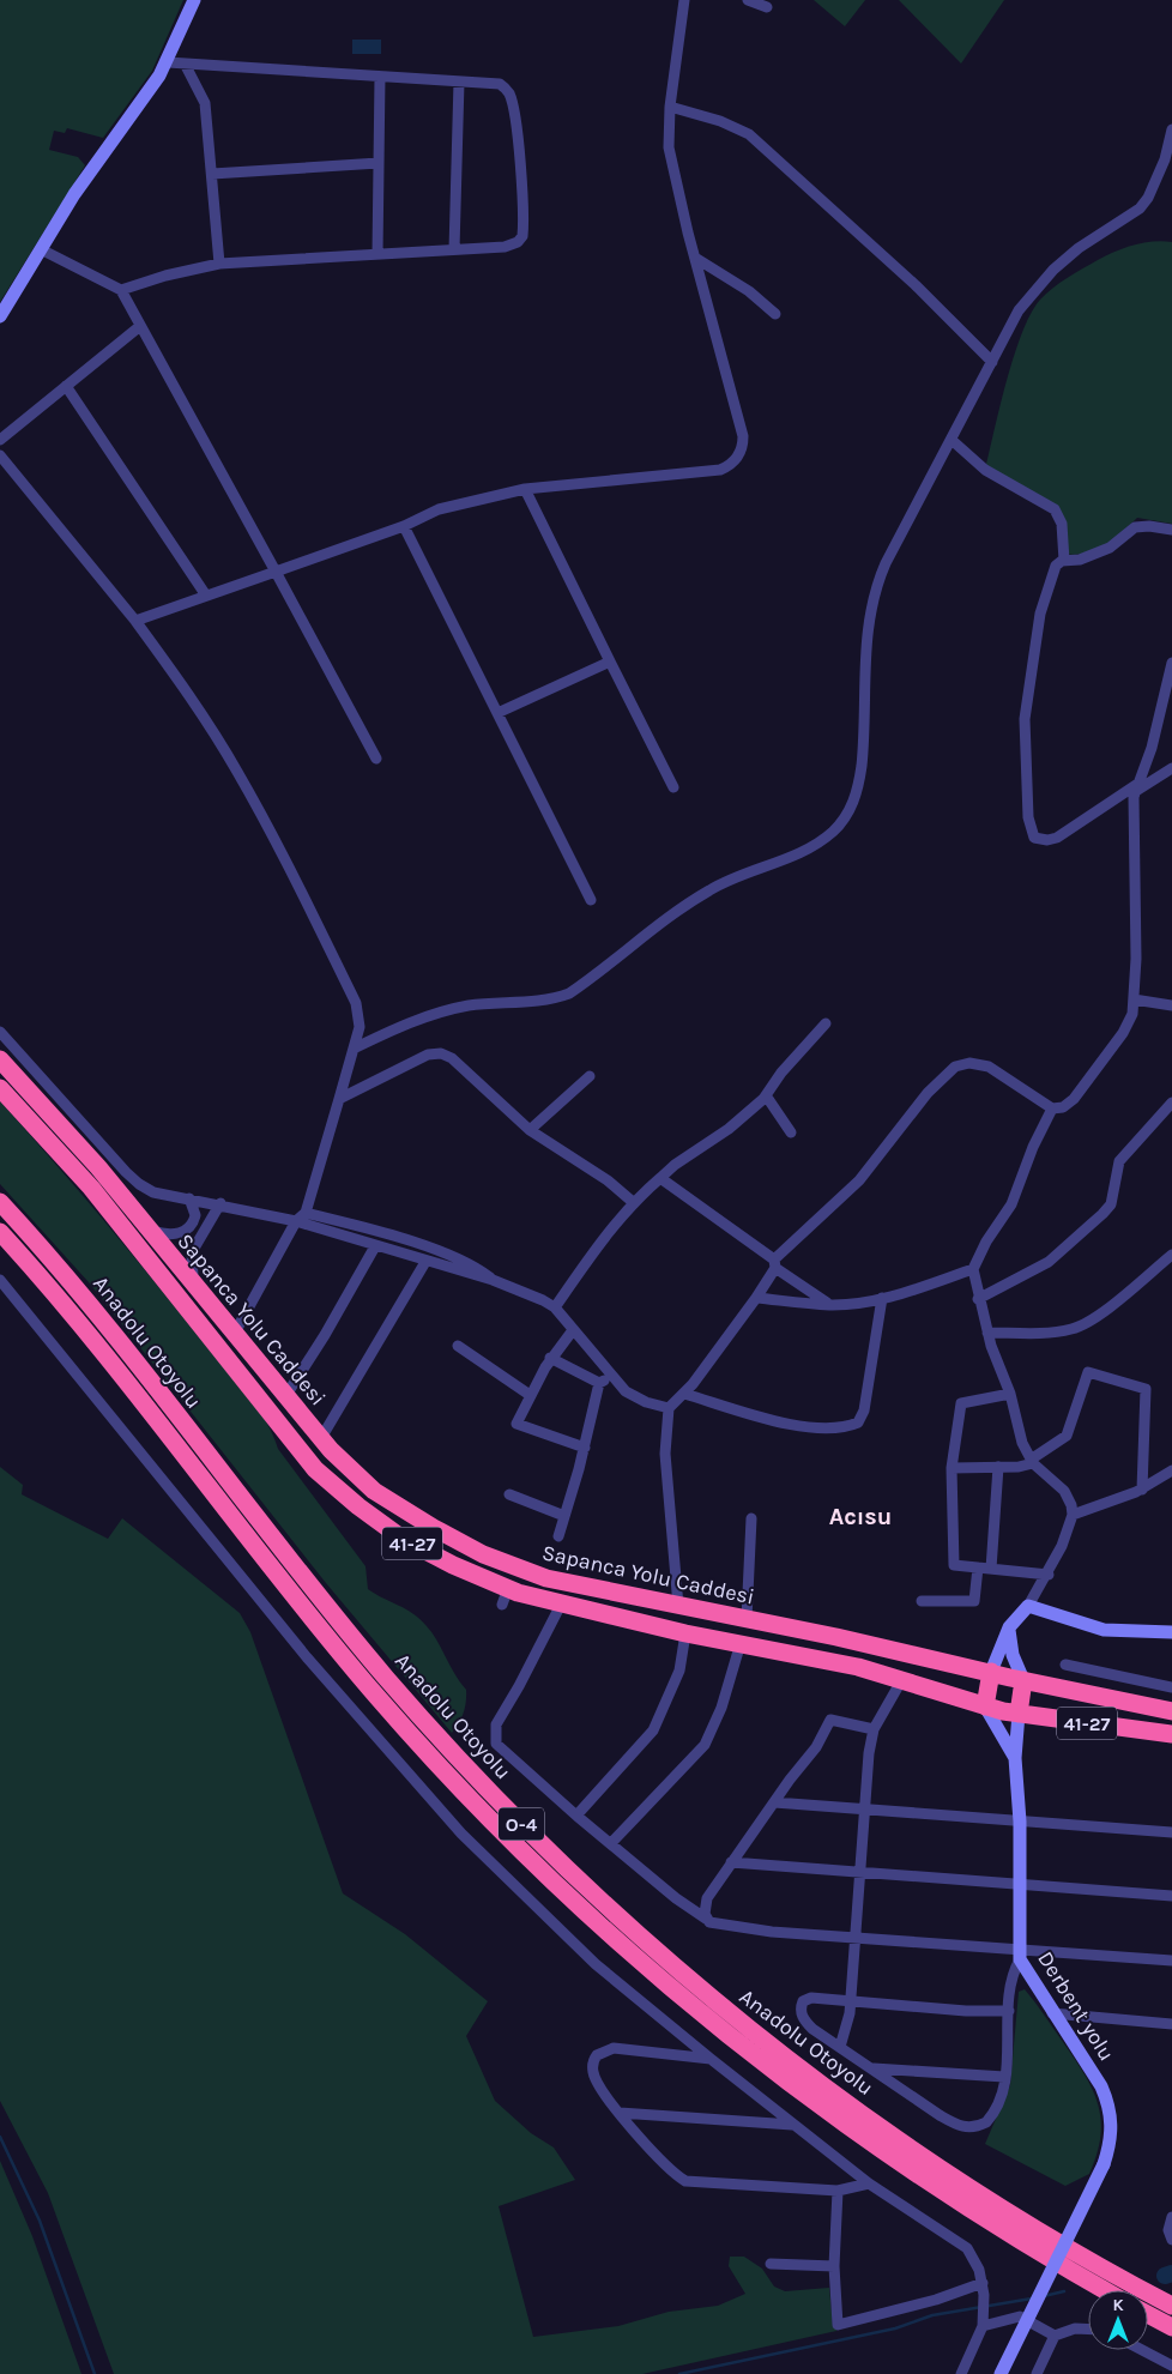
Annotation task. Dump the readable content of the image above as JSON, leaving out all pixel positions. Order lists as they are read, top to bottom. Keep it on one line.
{"streets":{"highway":["Sapanca Yolu Caddesi","Anadolu Otoyolu","41-27","O-4"],"street":["Derbent yolu"]},"crossings":[["Sapanca Yolu Caddesi","Derbent yolu"]],"districts":["Acısu"],"north":"top"}
